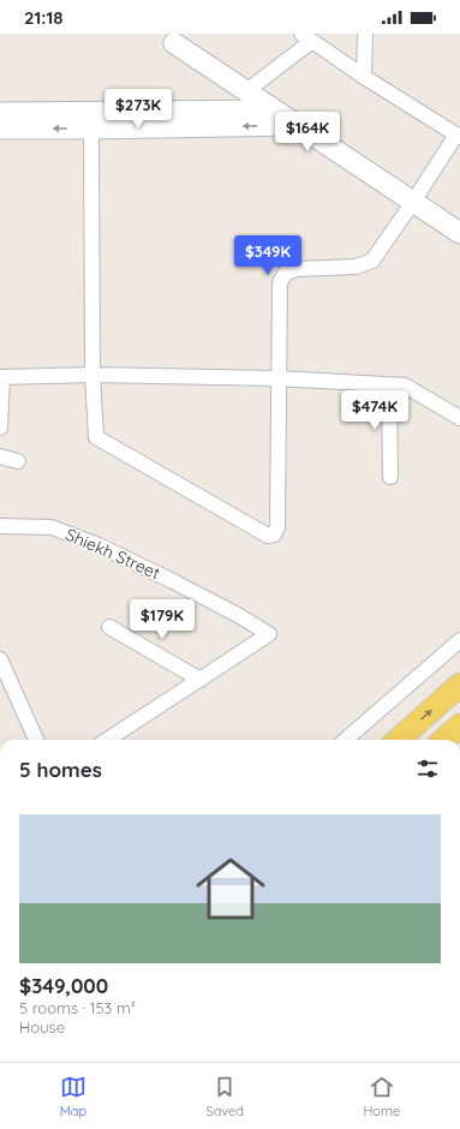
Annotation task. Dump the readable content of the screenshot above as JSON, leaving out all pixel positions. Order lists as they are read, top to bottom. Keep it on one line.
{"streets":{"street":["Shiekh Street"]},"page":{"status":"21:18","price":["$273K","$164K","$349K","$474K","$179K"],"heading":"5 homes","list":[{"name":"$349,000","note":"5 rooms · 153 m² · House"}],"tabs":["Map","Saved","Home"]}}
